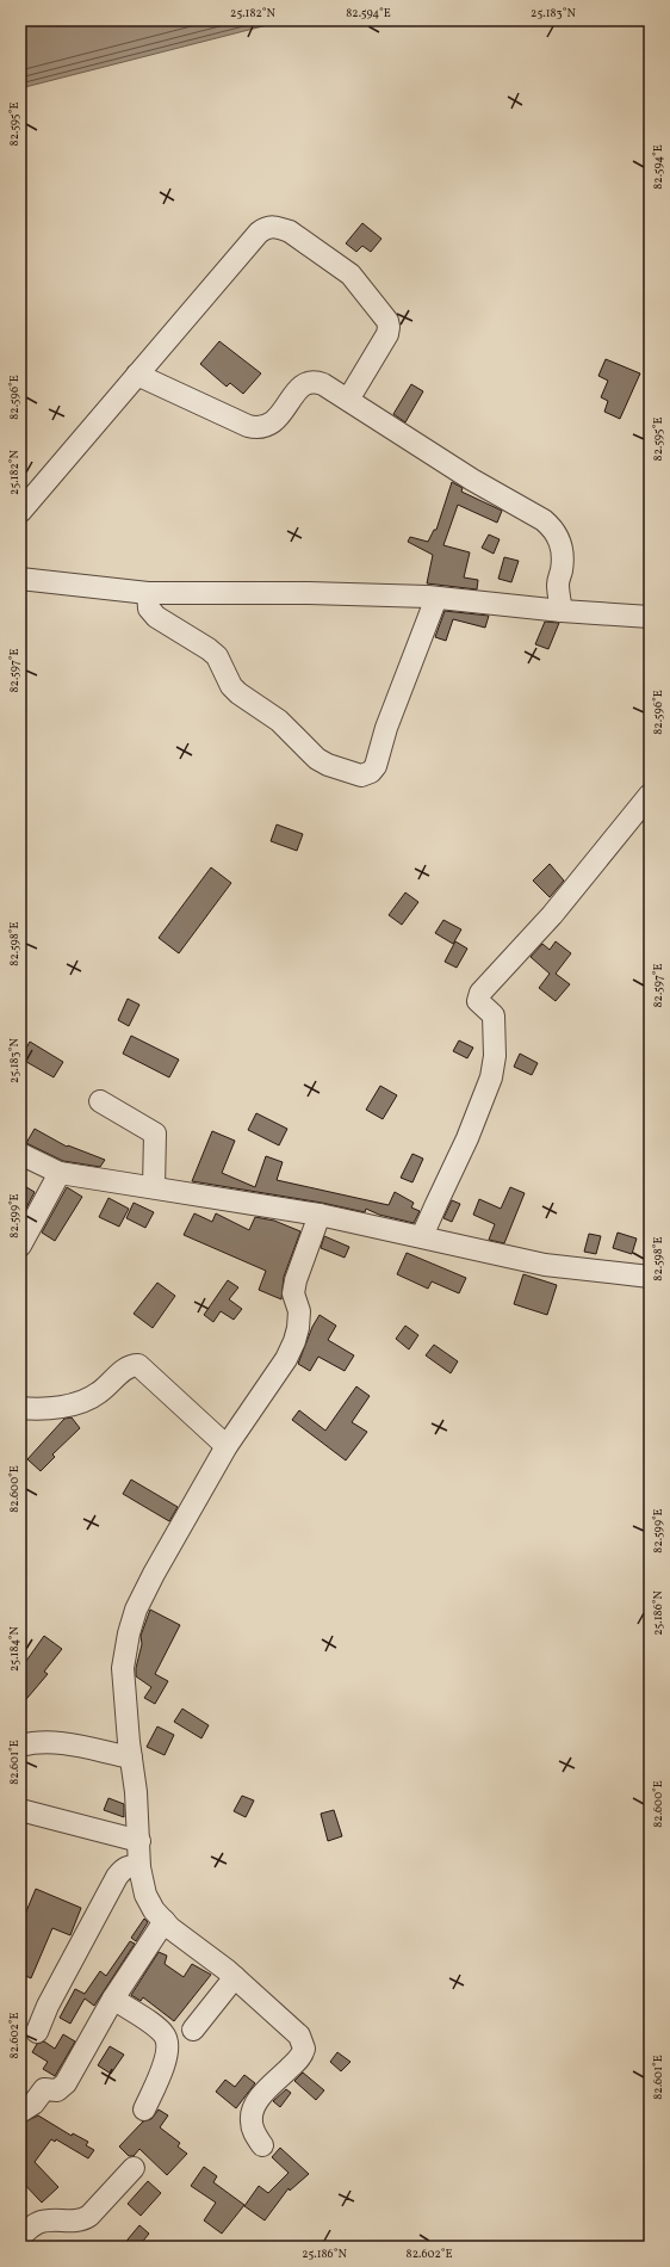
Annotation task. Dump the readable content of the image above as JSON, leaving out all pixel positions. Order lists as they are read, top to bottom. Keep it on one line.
{"coordinates":["25.182°N","82.594°E","25.183°N","82.595°E","82.596°E","82.597°E","82.598°E","82.599°E","82.600°E","25.186°N","25.184°N","82.601°E","82.602°E"]}
